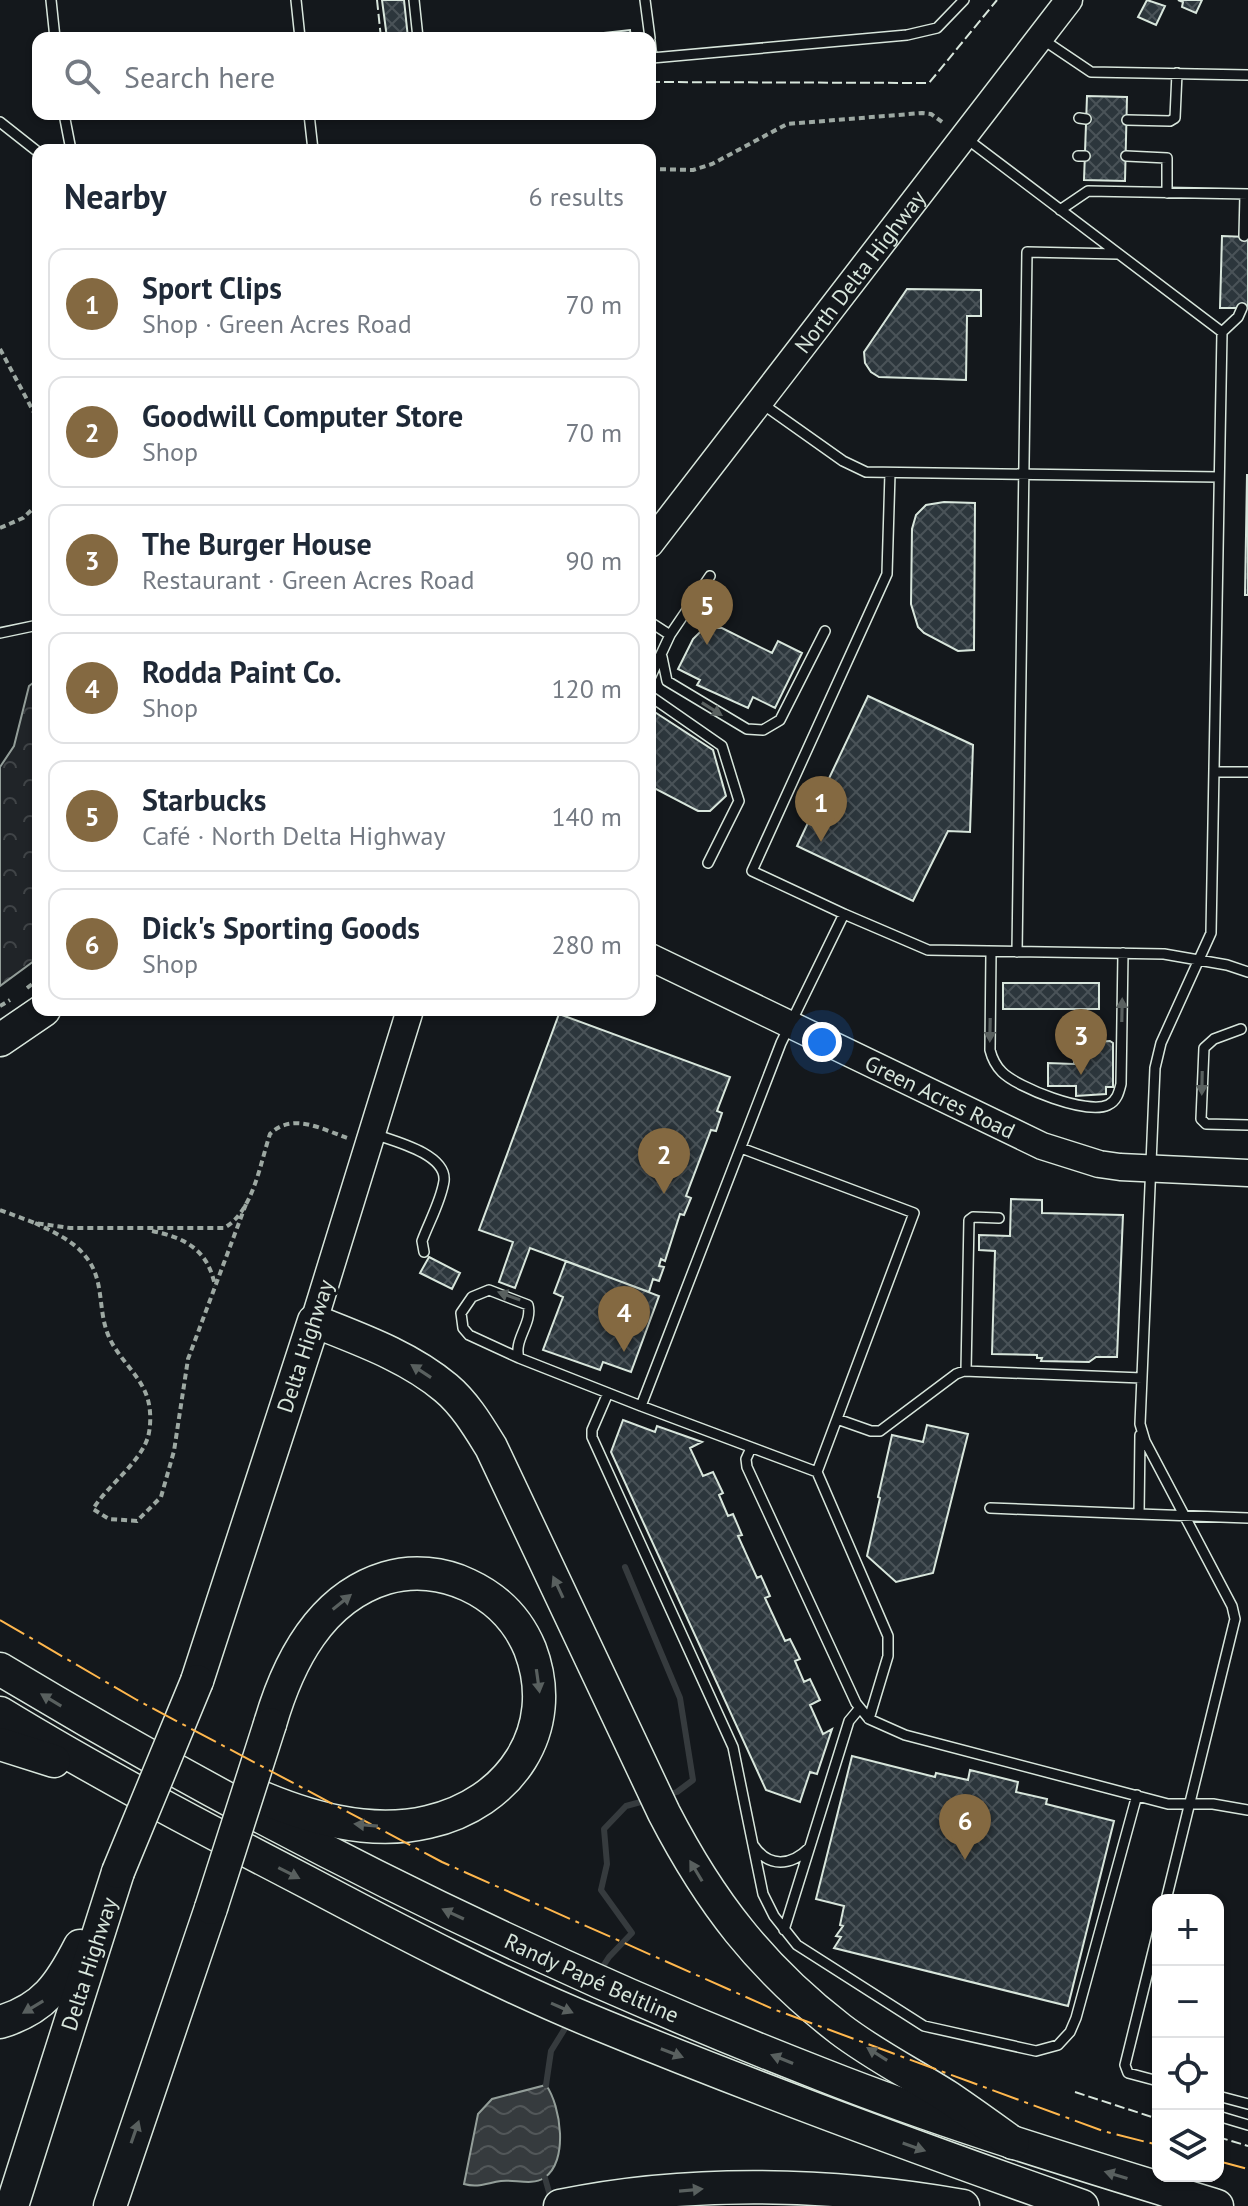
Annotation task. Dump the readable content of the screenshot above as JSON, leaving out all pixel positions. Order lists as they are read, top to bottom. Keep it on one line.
{"streets":{"highway":["Delta Highway","Randy Papé Beltline"],"street":["North Delta Highway","Green Acres Road"]},"page":{"search":"Search here","heading":["Nearby","6 results"],"list":[{"mark":"1","name":"Sport Clips","note":"Shop · Green Acres Road","value":"70 m"},{"mark":"2","name":"Goodwill Computer Store","note":"Shop","value":"70 m"},{"mark":"3","name":"The Burger House","note":"Restaurant · Green Acres Road","value":"90 m"},{"mark":"4","name":"Rodda Paint Co.","note":"Shop","value":"120 m"},{"mark":"5","name":"Starbucks","note":"Café · North Delta Highway","value":"140 m"},{"mark":"6","name":"Dick's Sporting Goods","note":"Shop","value":"280 m"}],"pins":["5","1","3","2","4","6"],"map_buttons":["+","−"]}}
